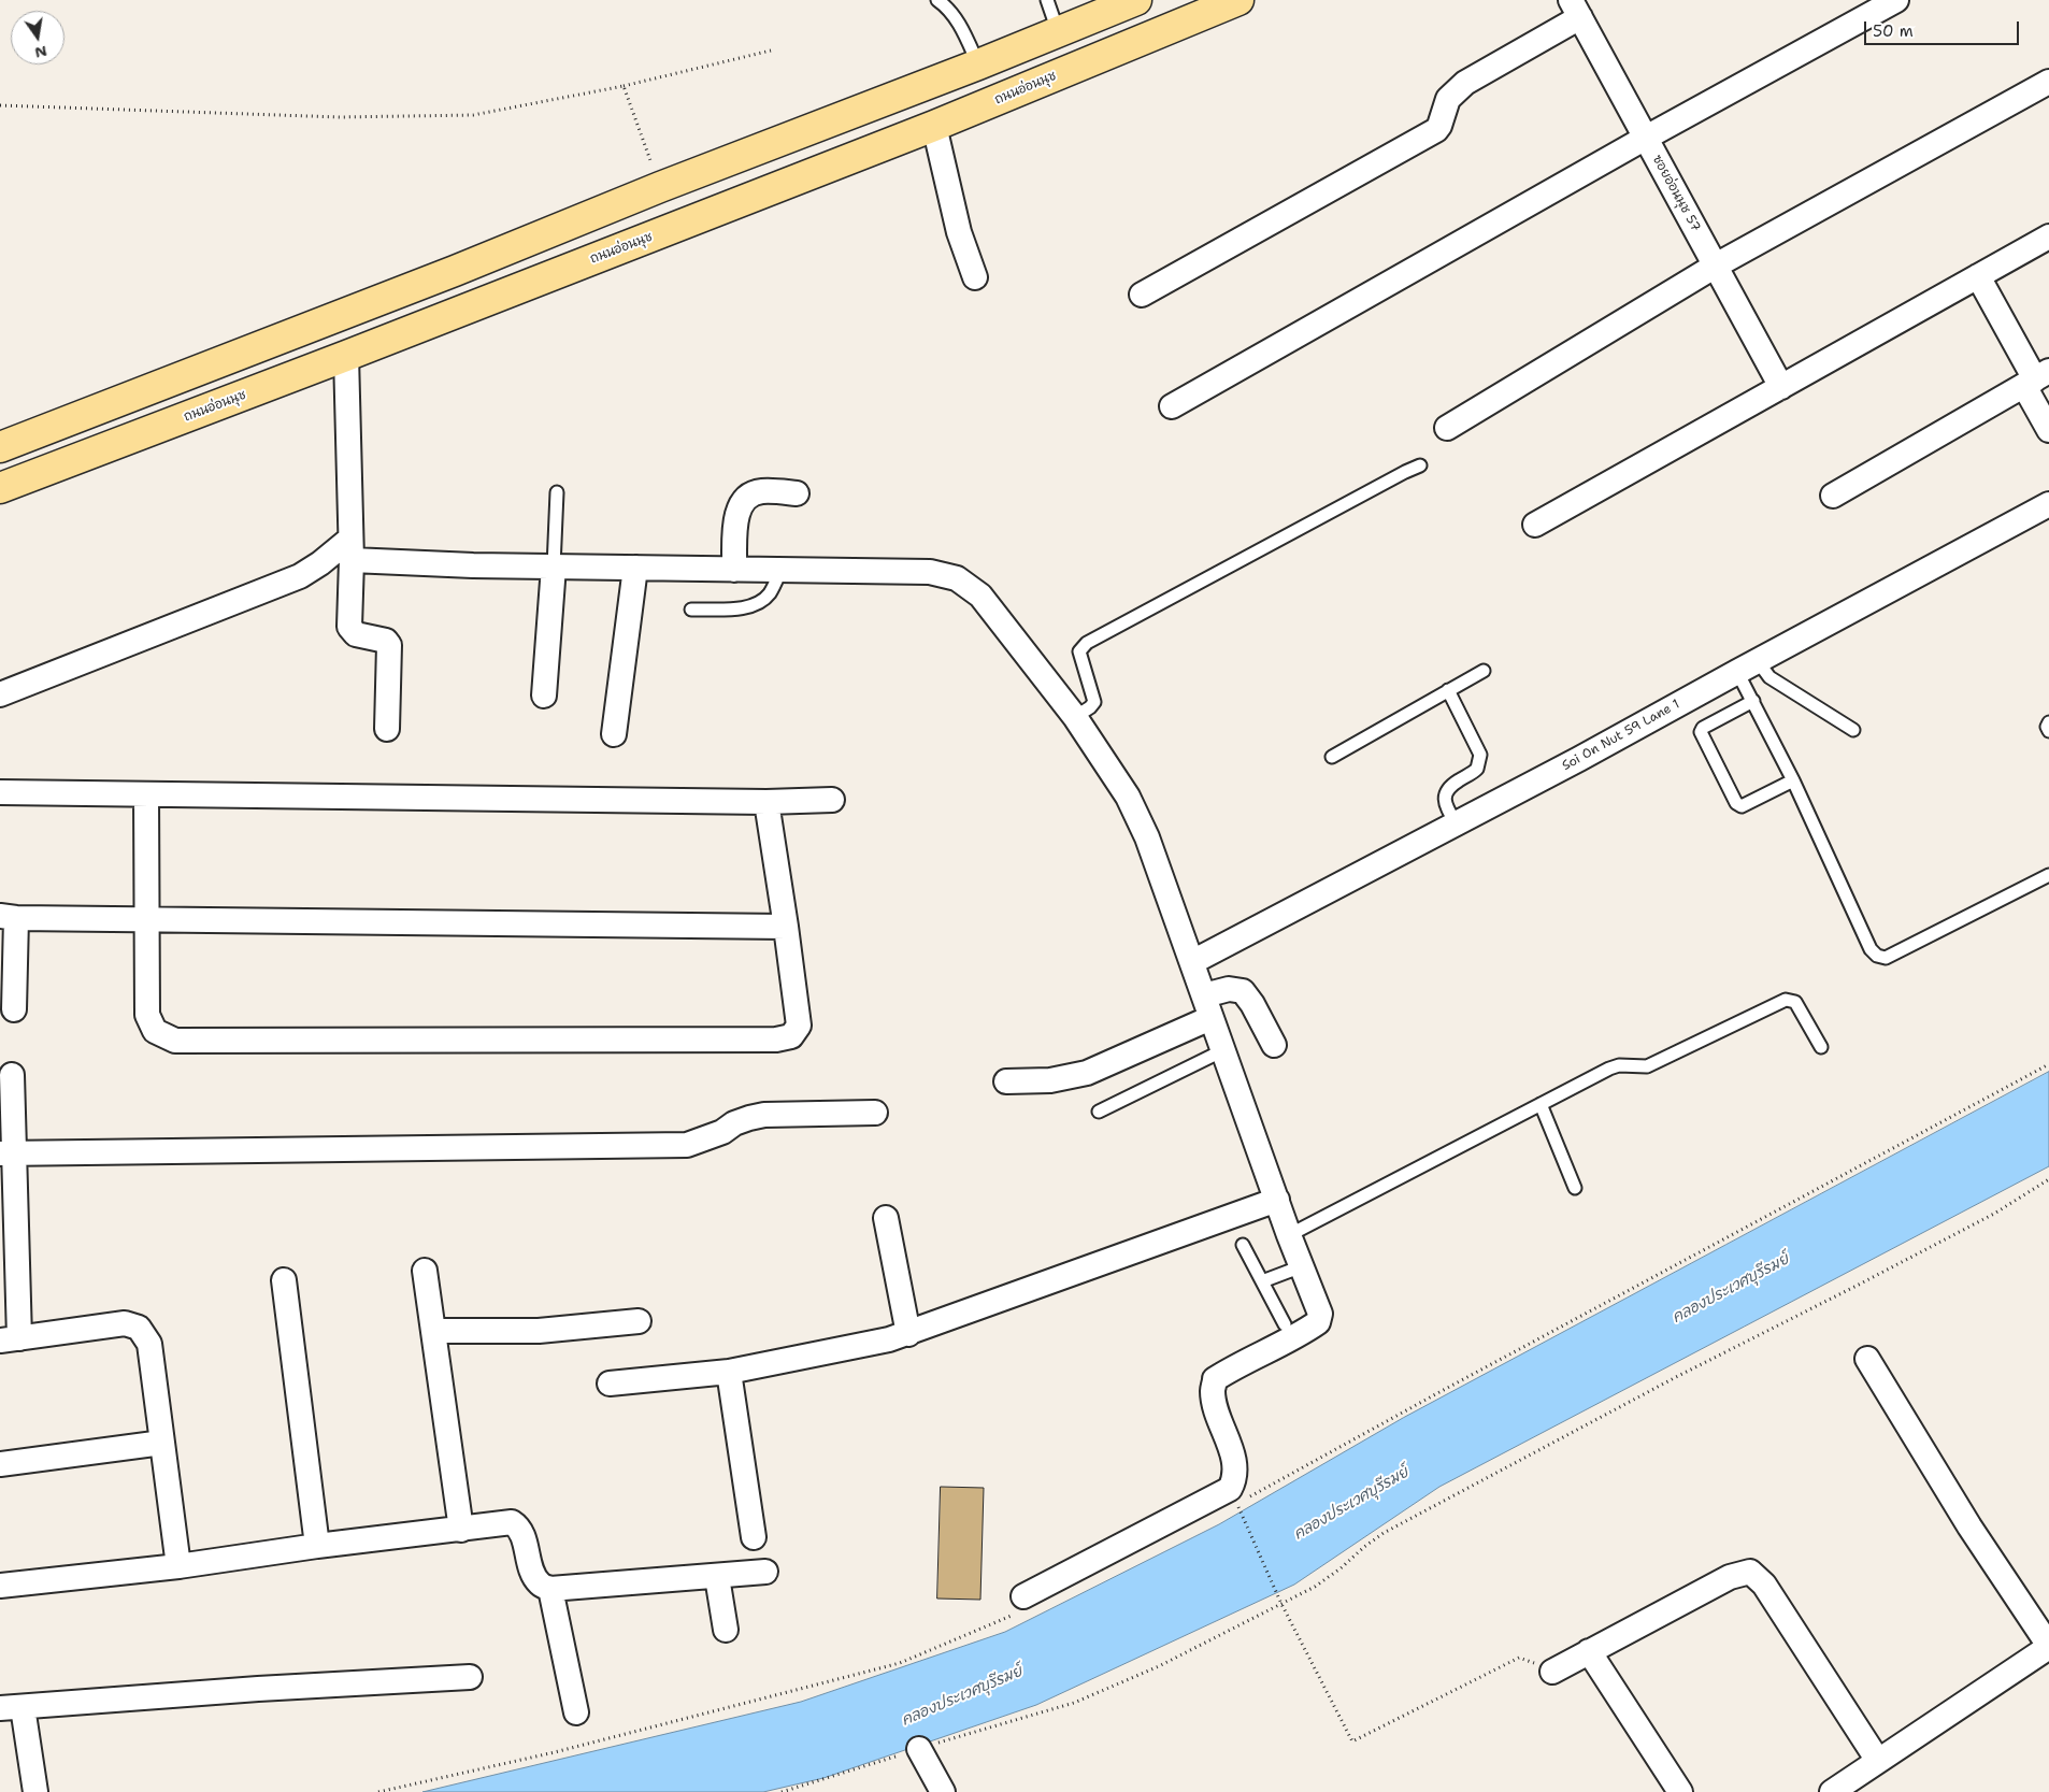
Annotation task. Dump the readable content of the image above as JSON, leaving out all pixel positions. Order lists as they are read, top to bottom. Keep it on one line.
{"streets":{"main road":["ถนนอ่อนนุช"],"street":["ซอยอ่อนนุช 57","Soi On Nut 59 Lane 1"]},"water":["คลองประเวศบุรีรมย์"],"scale_bar":"50 m","north":"bottom"}
